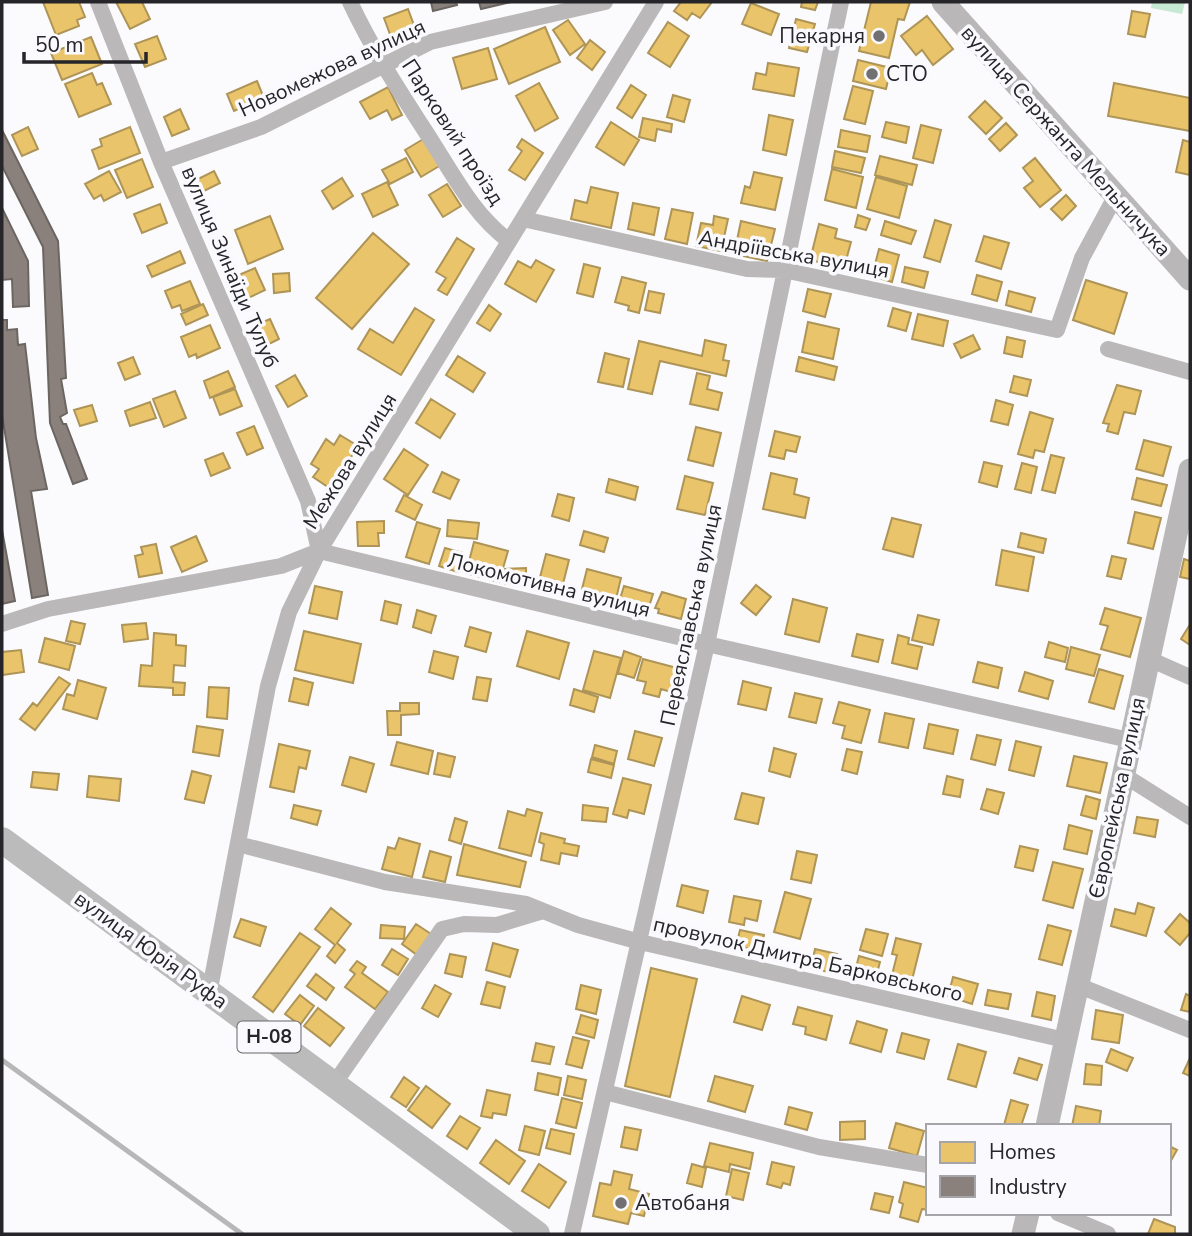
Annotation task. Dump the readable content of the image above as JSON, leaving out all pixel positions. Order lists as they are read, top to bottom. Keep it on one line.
{"streets":{"main road":["вулиця Юрія Руфа","Н-08"],"street":["Новомежова вулиця","Парковий проїзд","вулиця Сержанта Мельничука","Андріївська вулиця","вулиця Зинаїди Тулуб","Межова вулиця","Локомотивна вулиця","Переяславська вулиця","Європейська вулиця","провулок Дмитра Барковського"]},"crossings":[["Новомежова вулиця","Парковий проїзд"],["Новомежова вулиця","вулиця Зинаїди Тулуб"],["Парковий проїзд","Межова вулиця"],["вулиця Сержанта Мельничука","Андріївська вулиця"],["Андріївська вулиця","Межова вулиця"],["Андріївська вулиця","Переяславська вулиця"],["вулиця Зинаїди Тулуб","Межова вулиця"],["вулиця Зинаїди Тулуб","Локомотивна вулиця"],["Межова вулиця","Локомотивна вулиця"],["Межова вулиця","вулиця Юрія Руфа"],["Межова вулиця","провулок Дмитра Барковського"],["Локомотивна вулиця","Переяславська вулиця"],["Локомотивна вулиця","Європейська вулиця"],["Переяславська вулиця","провулок Дмитра Барковського"],["Європейська вулиця","провулок Дмитра Барковського"]],"places":["Пекарня","СТО","Автобаня"],"legend":["Homes","Industry"],"scale_bar":"50 m"}
